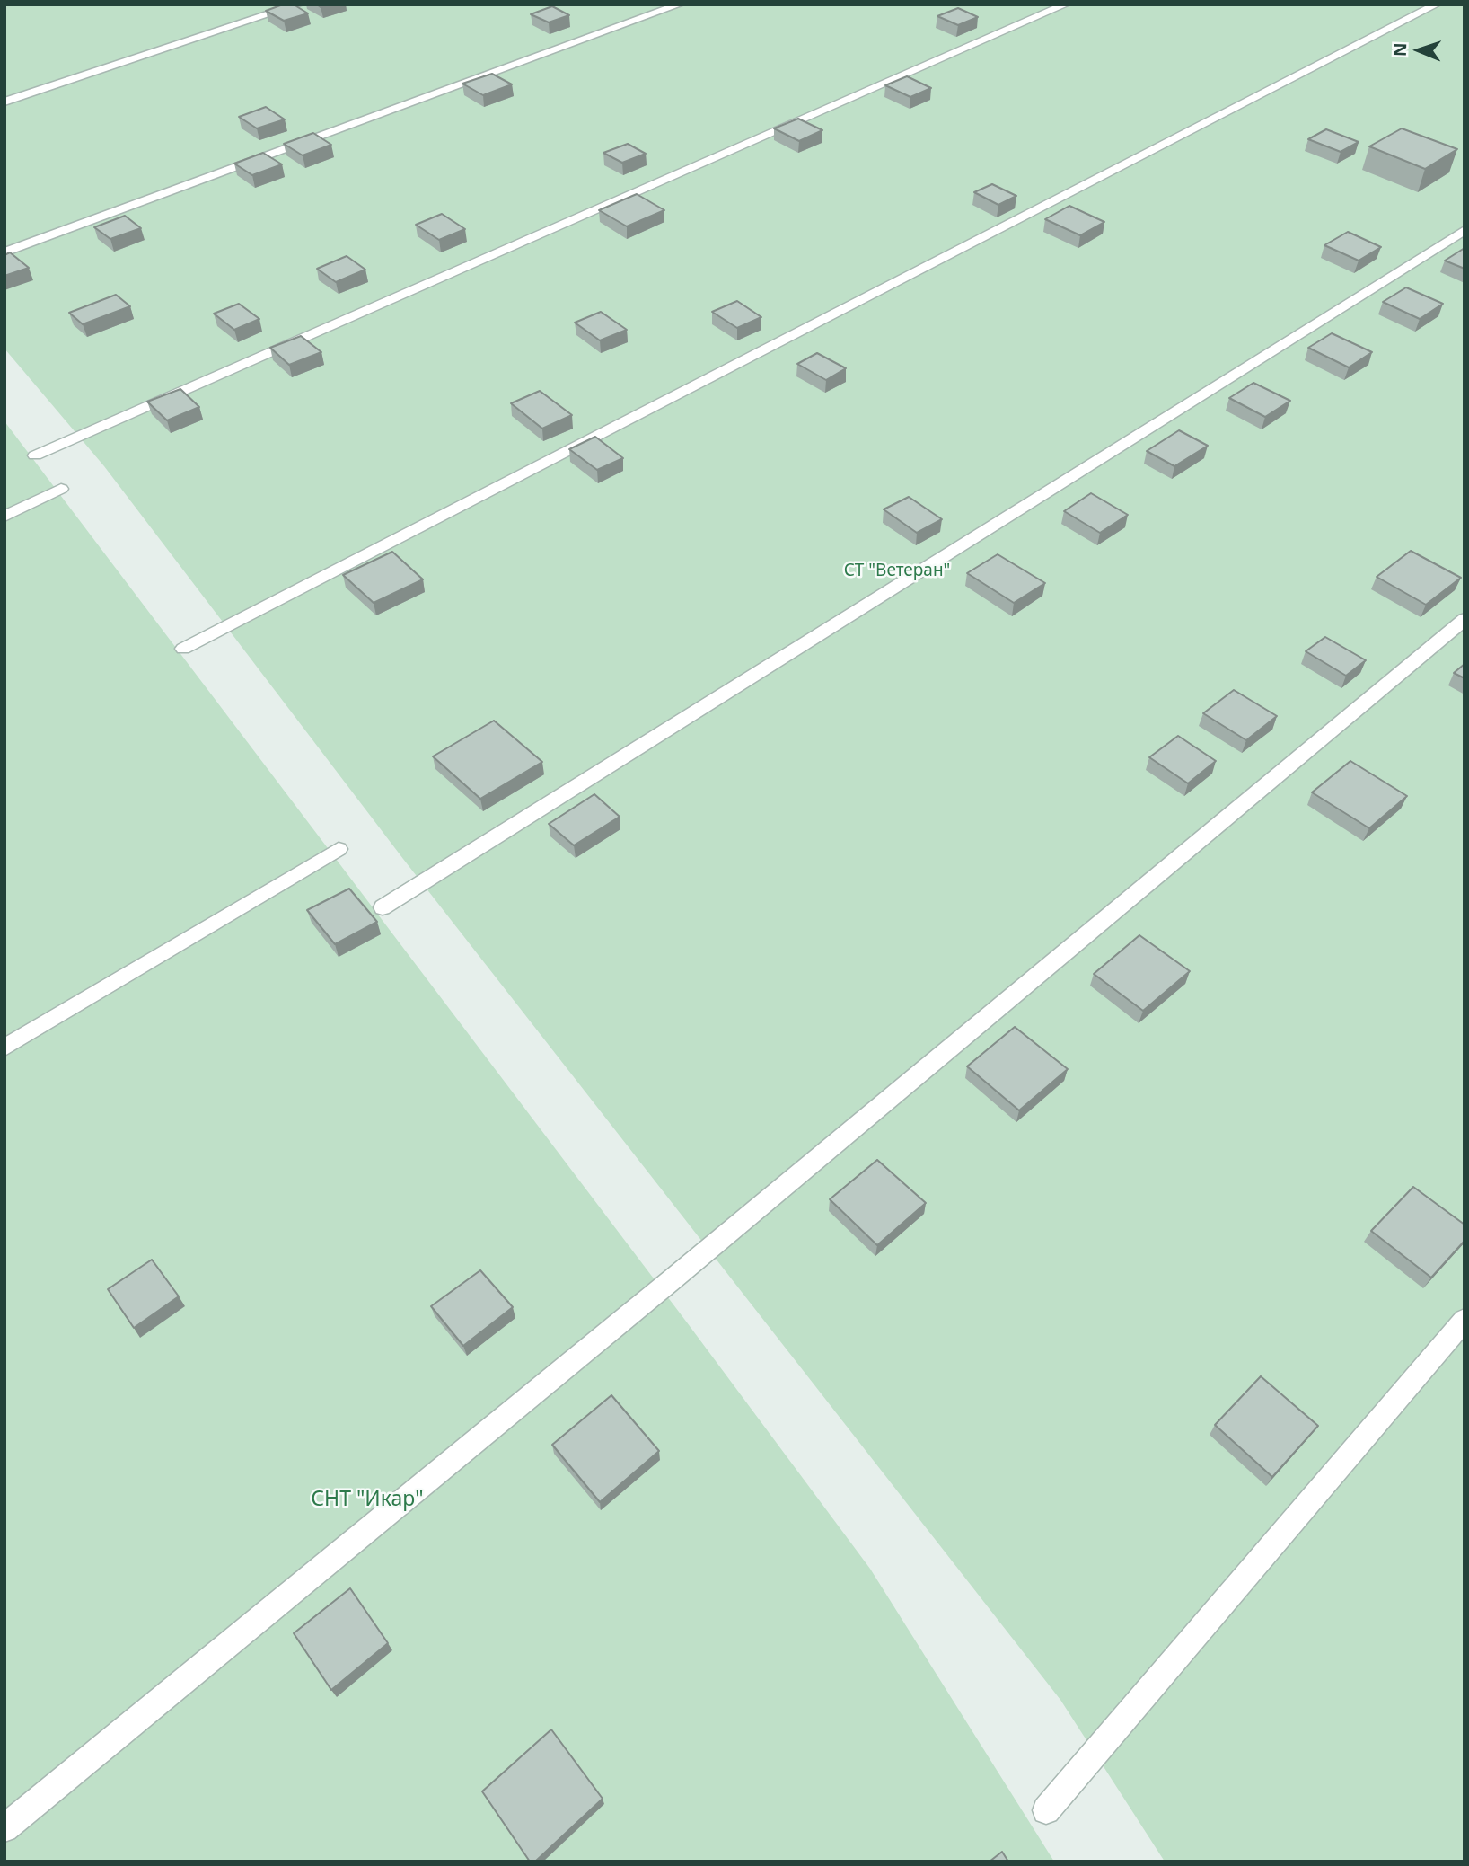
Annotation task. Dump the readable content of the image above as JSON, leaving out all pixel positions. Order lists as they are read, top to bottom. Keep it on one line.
{"parks":["СТ \"Ветеран\"","СНТ \"Икар\""],"north":"left"}
